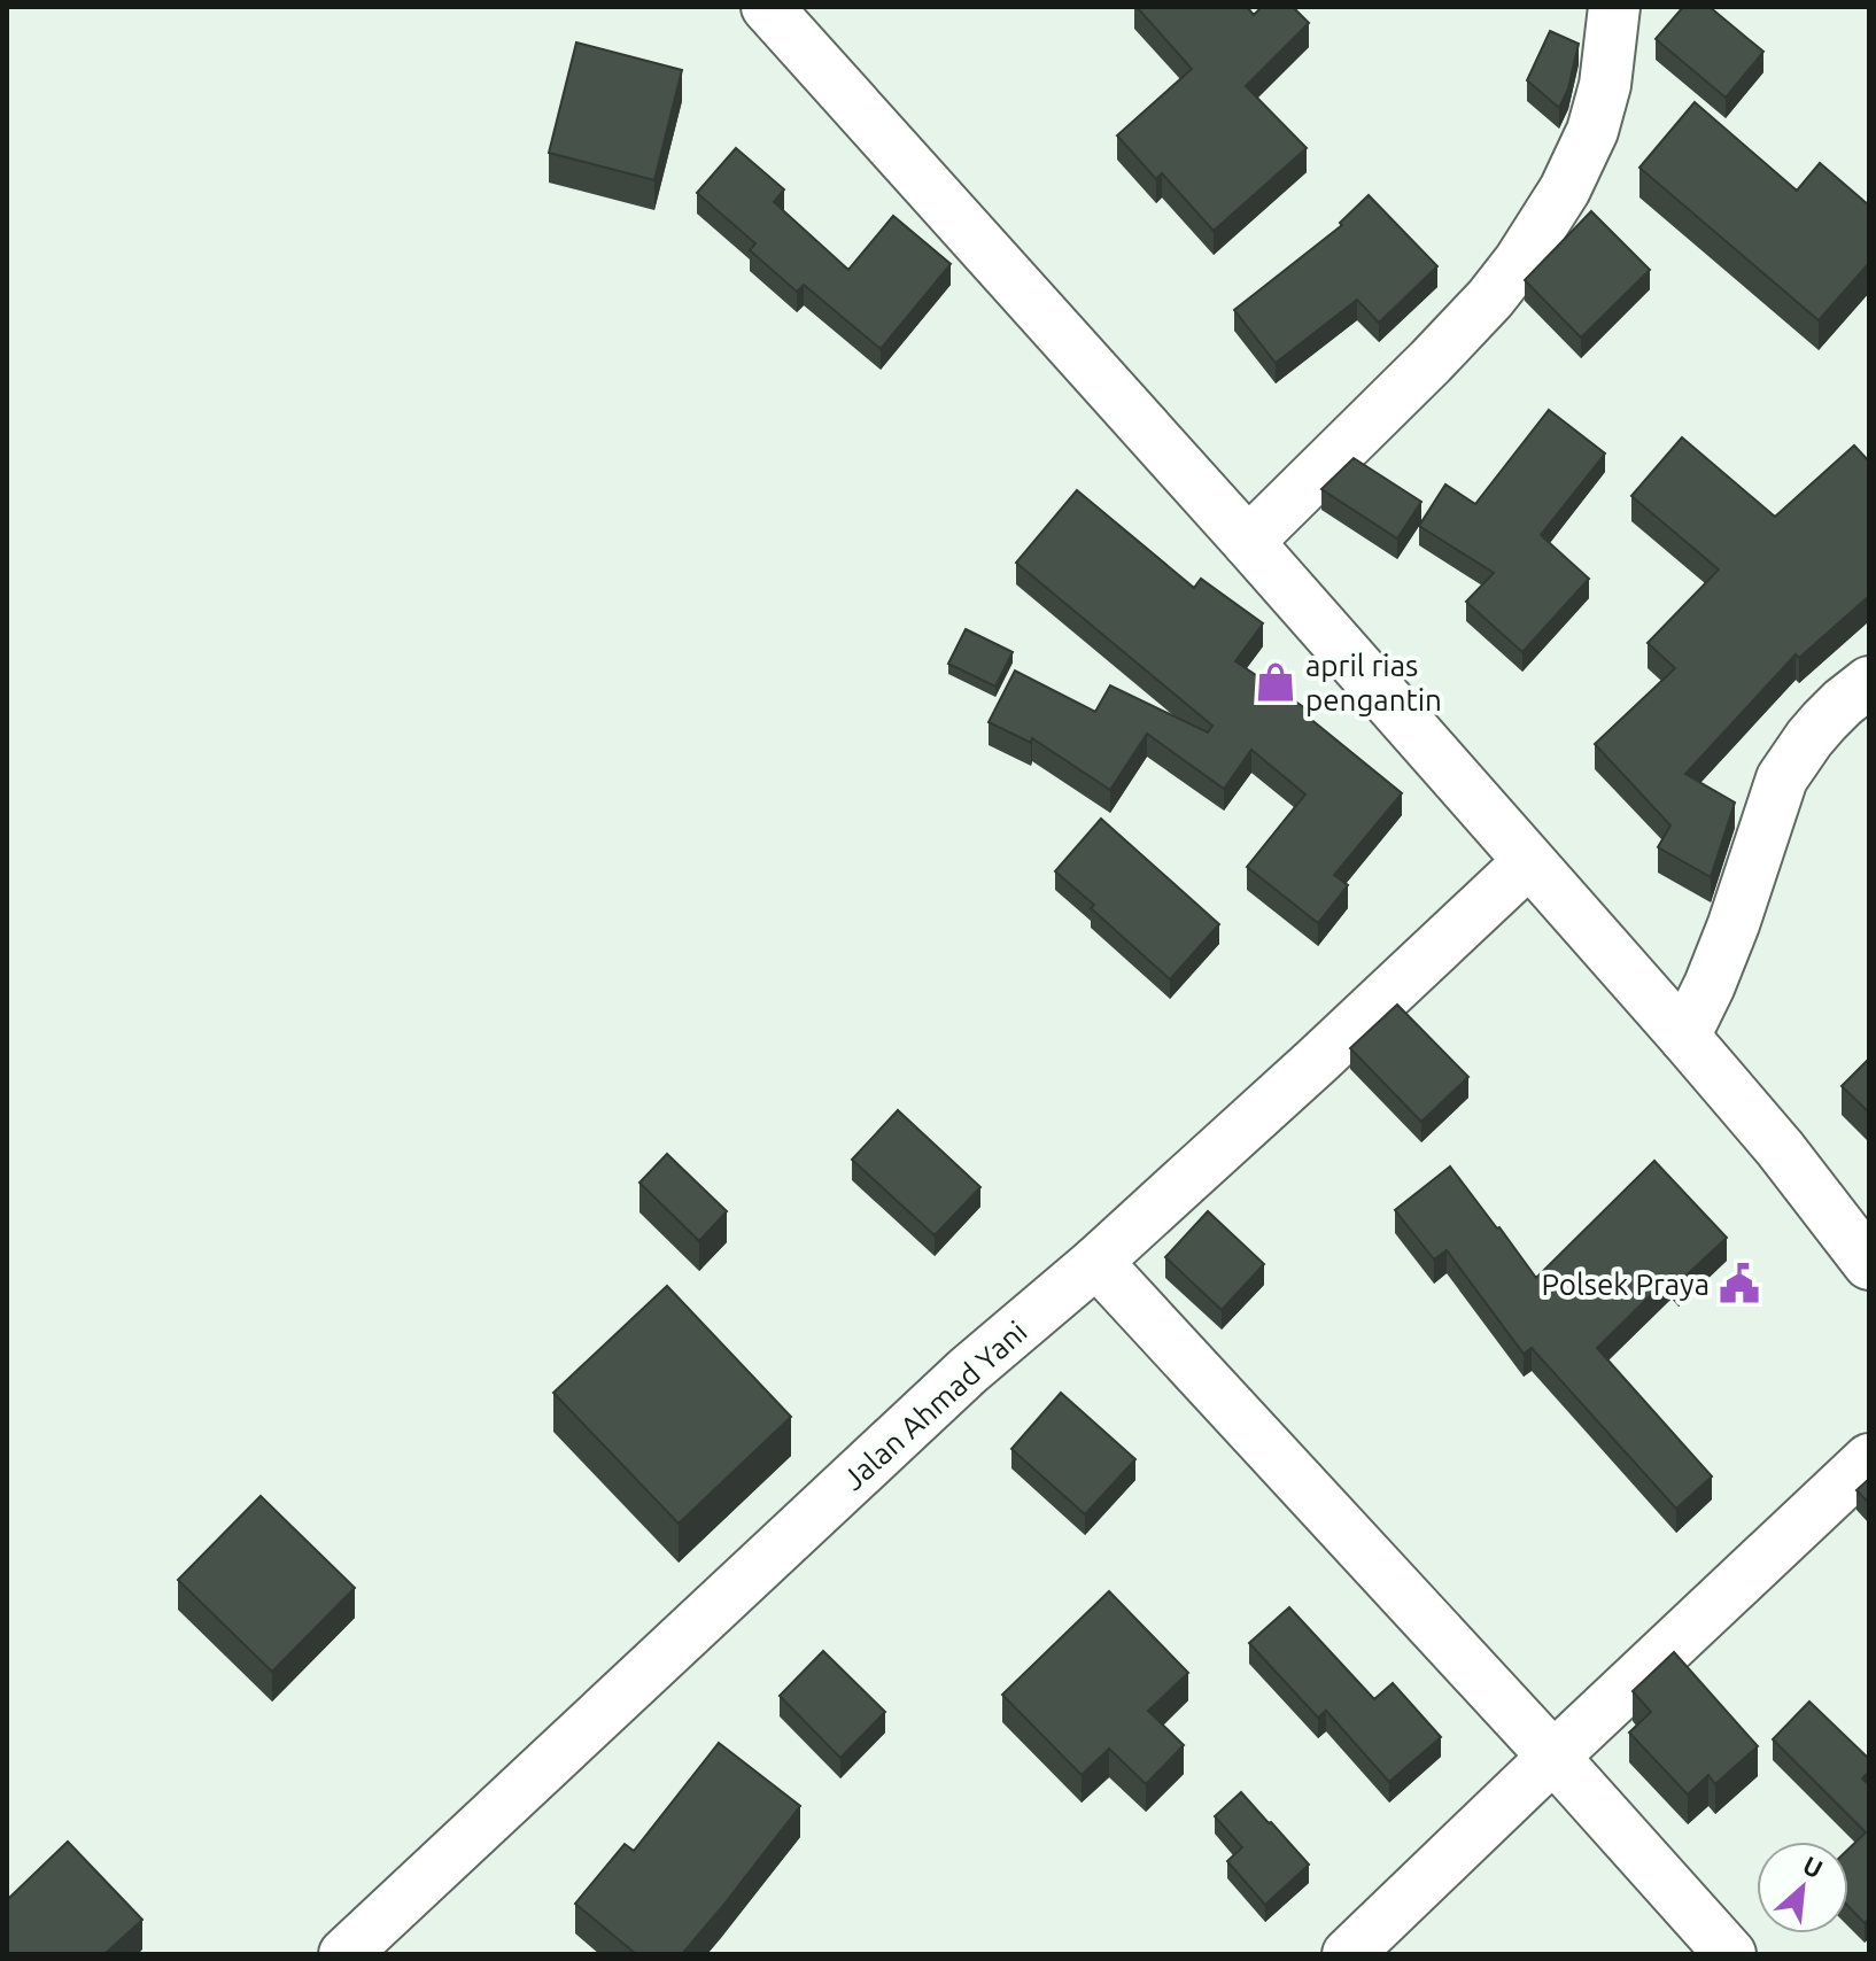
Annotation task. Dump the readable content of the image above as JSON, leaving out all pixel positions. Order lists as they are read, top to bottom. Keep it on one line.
{"streets":{"street":["Jalan Ahmad Yani"]},"places":{"shop":["april rias pengantin"],"public building":["Polsek Praya"]},"north":"top right"}
